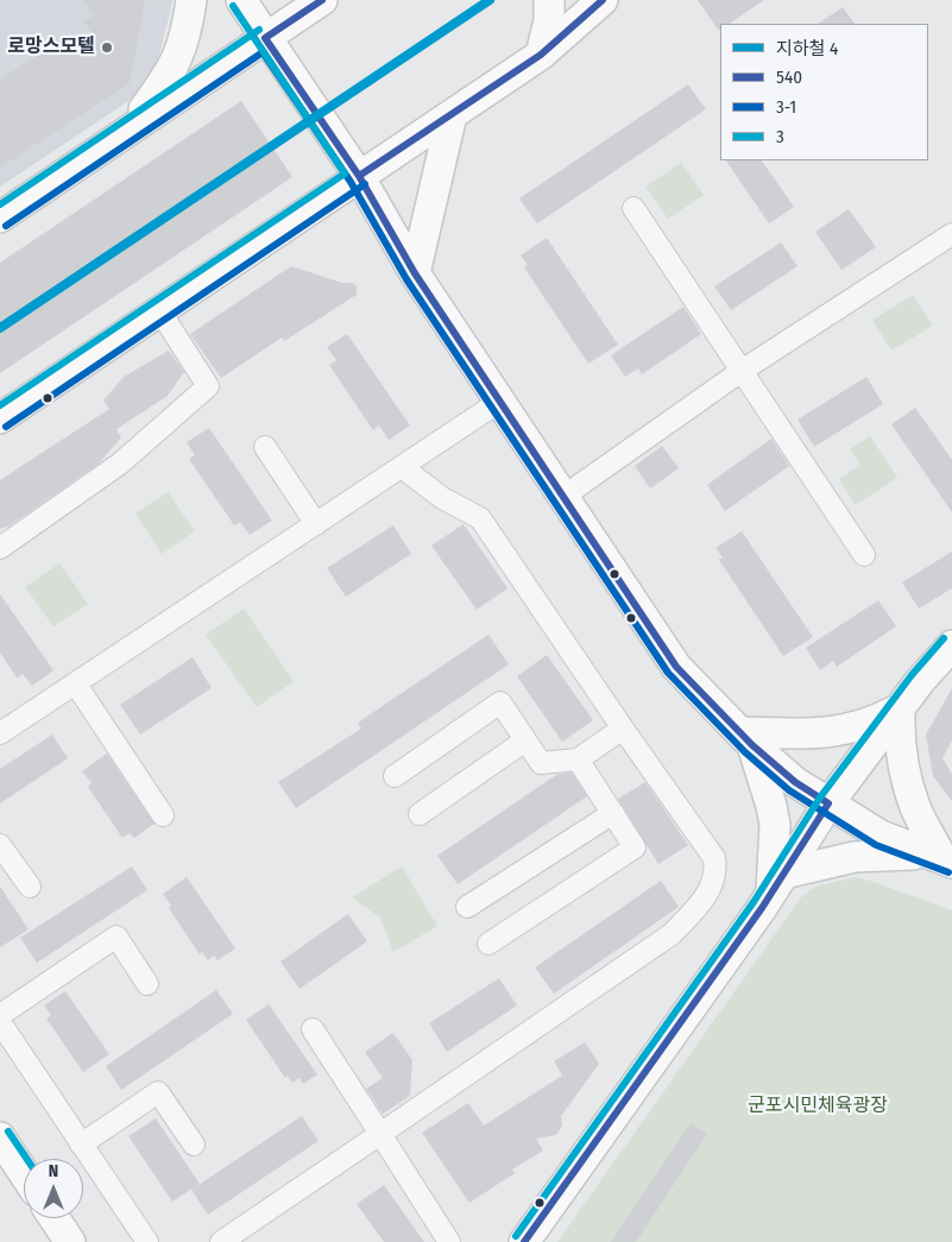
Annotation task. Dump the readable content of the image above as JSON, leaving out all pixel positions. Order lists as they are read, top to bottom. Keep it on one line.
{"parks":["군포시민체육광장"],"places":["로망스모텔"],"lines":["metro line 4","transit line 540","transit line 3","transit line 3-1"],"legend":["지하철 4","540","3-1","3"],"north":"top"}
